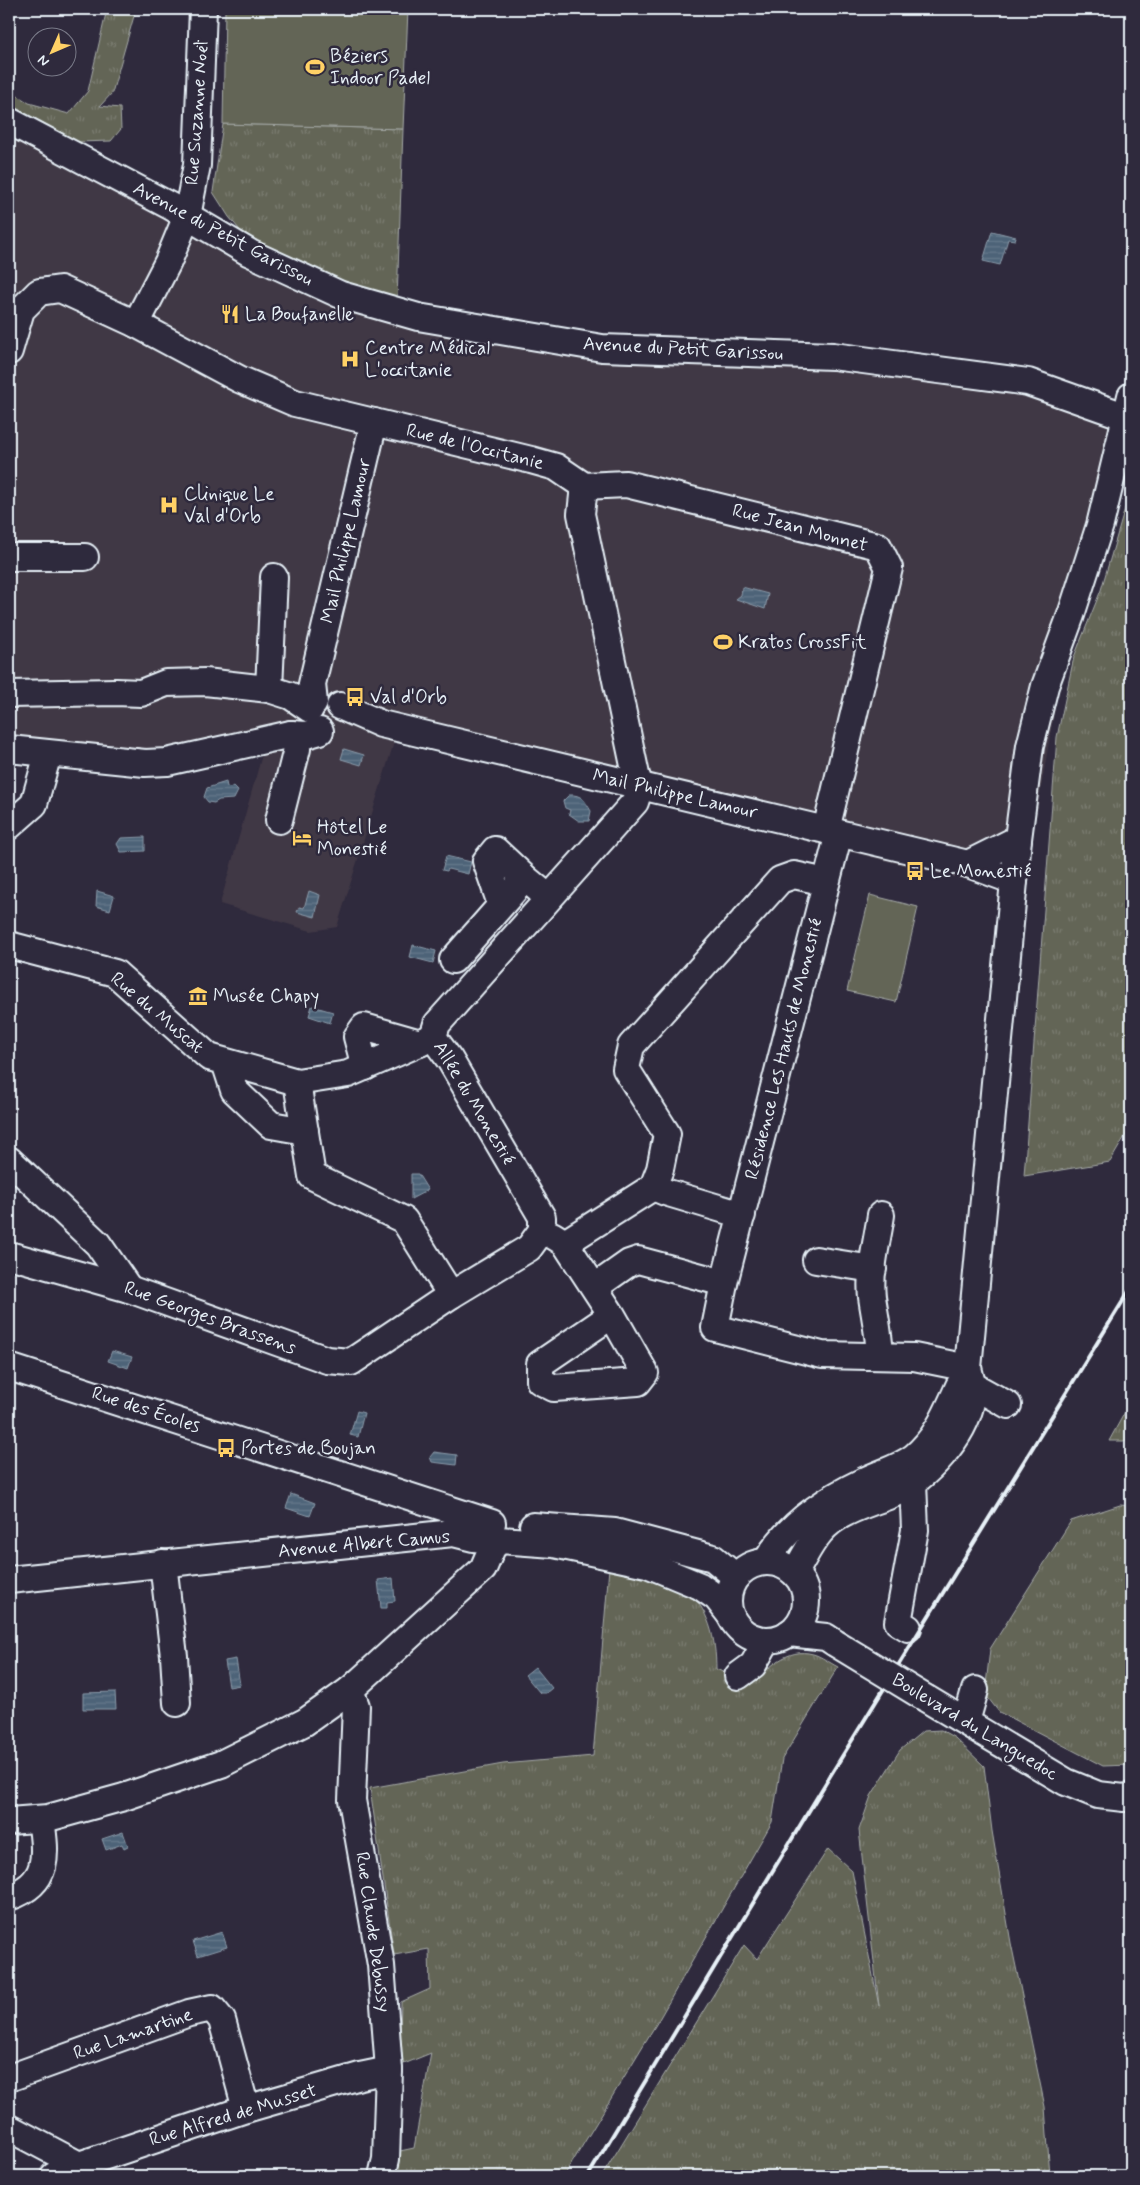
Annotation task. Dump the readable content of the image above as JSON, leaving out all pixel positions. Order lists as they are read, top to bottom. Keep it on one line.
{"streets":{"street":["Rue Suzanne Noël","Avenue du Petit Garissou","Rue de l'Occitanie","Rue Jean Monnet","Mail Philippe Lamour","Rue du Muscat","Résidence Les Hauts de Monestié","Allée du Monestié","Rue Georges Brassens","Rue des Écoles","Avenue Albert Camus","Boulevard du Languedoc","Rue Claude Debussy","Rue Lamartine","Rue Alfred de Musset"]},"crossings":[["Rue Suzanne Noël","Avenue du Petit Garissou"],["Rue de l'Occitanie","Rue Jean Monnet"],["Rue de l'Occitanie","Mail Philippe Lamour"],["Rue Jean Monnet","Mail Philippe Lamour"],["Rue Jean Monnet","Résidence Les Hauts de Monestié"],["Mail Philippe Lamour","Résidence Les Hauts de Monestié"],["Mail Philippe Lamour","Allée du Monestié"],["Rue du Muscat","Allée du Monestié"],["Rue des Écoles","Avenue Albert Camus"],["Avenue Albert Camus","Boulevard du Languedoc"],["Rue Claude Debussy","Rue Alfred de Musset"],["Rue Lamartine","Rue Alfred de Musset"]],"places":{"sports":["Béziers Indoor Padel","Kratos CrossFit"],"restaurant":["La Boufanelle"],"hospital":["Centre Médical L'occitanie","Clinique Le Val d'Orb"],"bus stop":["Val d'Orb","Le Monestié","Portes de Boujan"],"hotel":["Hôtel Le Monestié"],"museum":["Musée Chapy"]},"north":"bottom left"}
